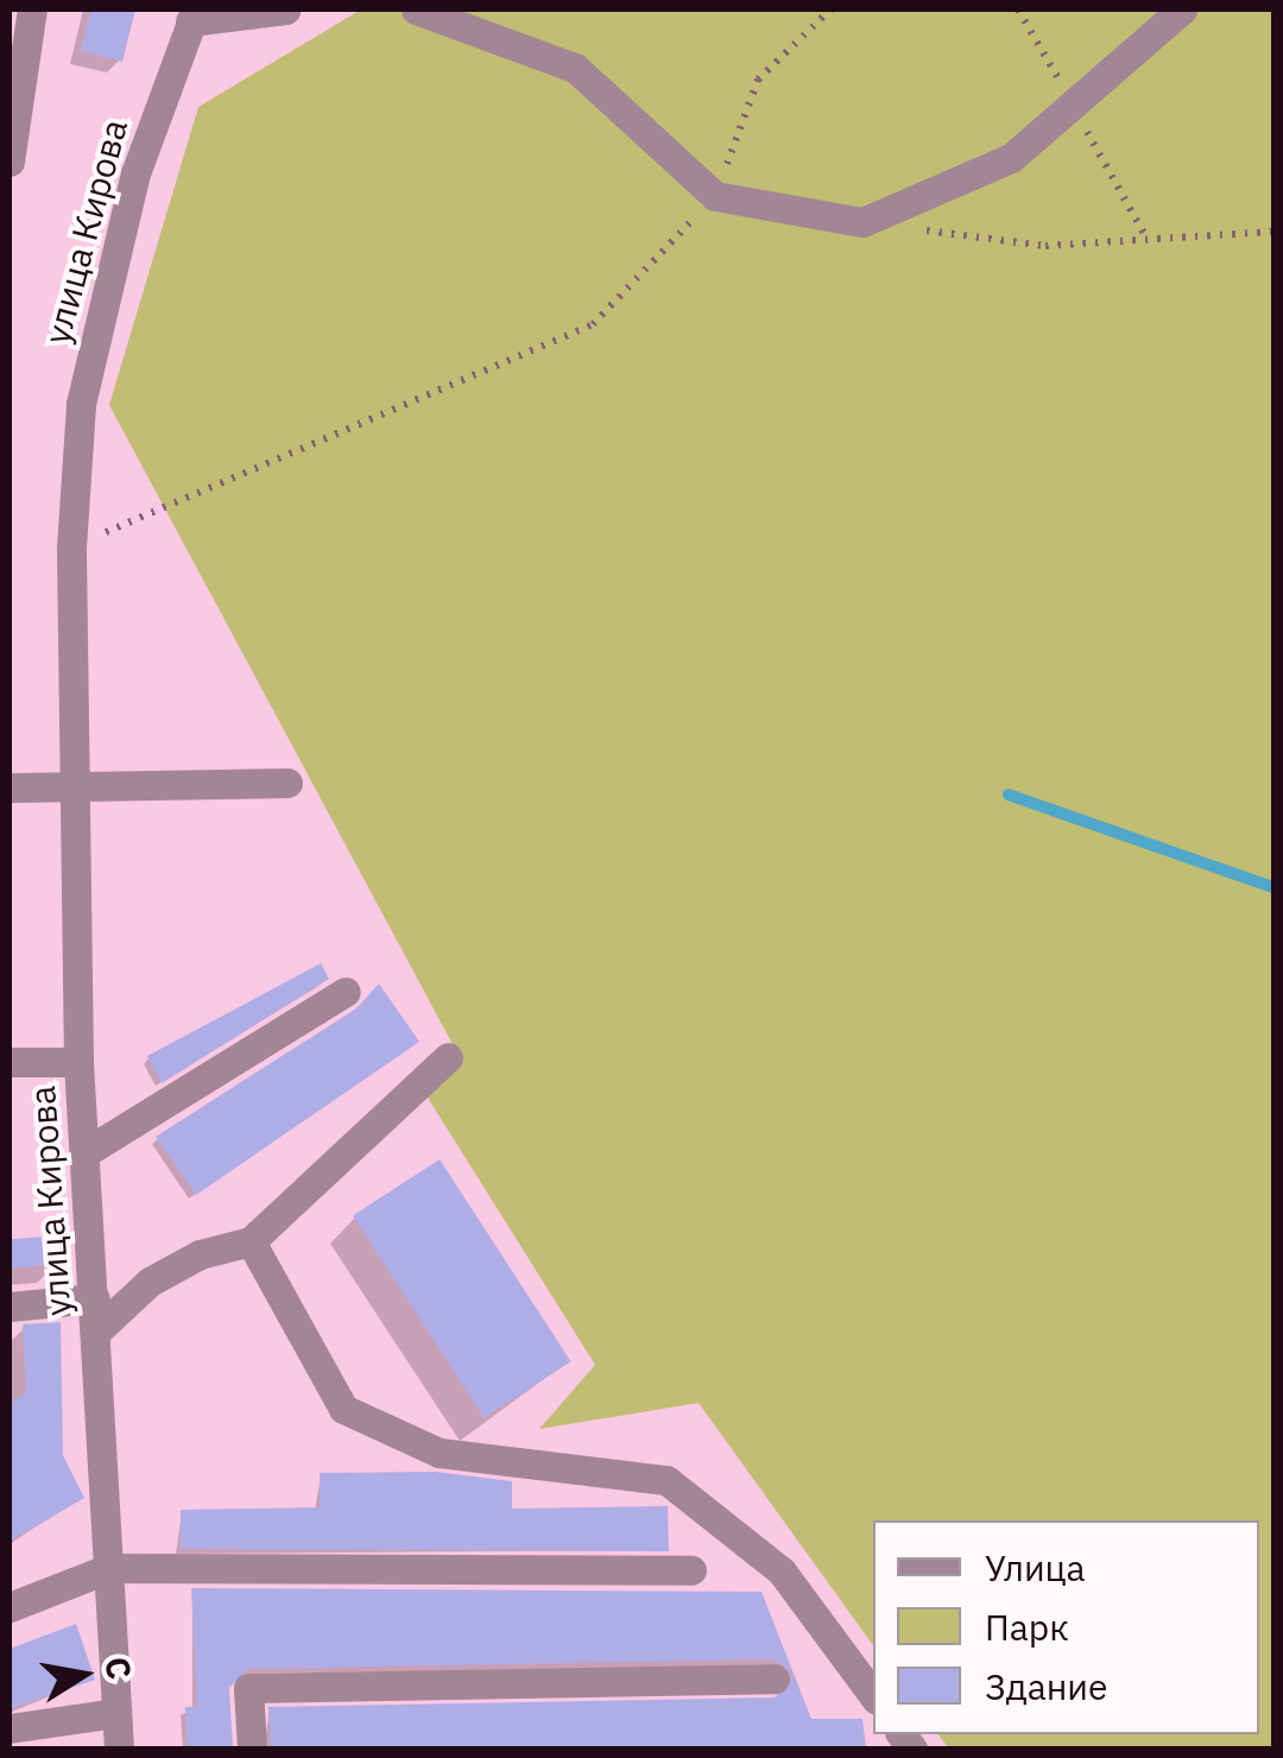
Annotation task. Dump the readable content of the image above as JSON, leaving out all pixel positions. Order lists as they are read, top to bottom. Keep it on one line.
{"streets":{"street":["улица Кирова"]},"legend":["Улица","Парк","Здание"],"north":"right"}
